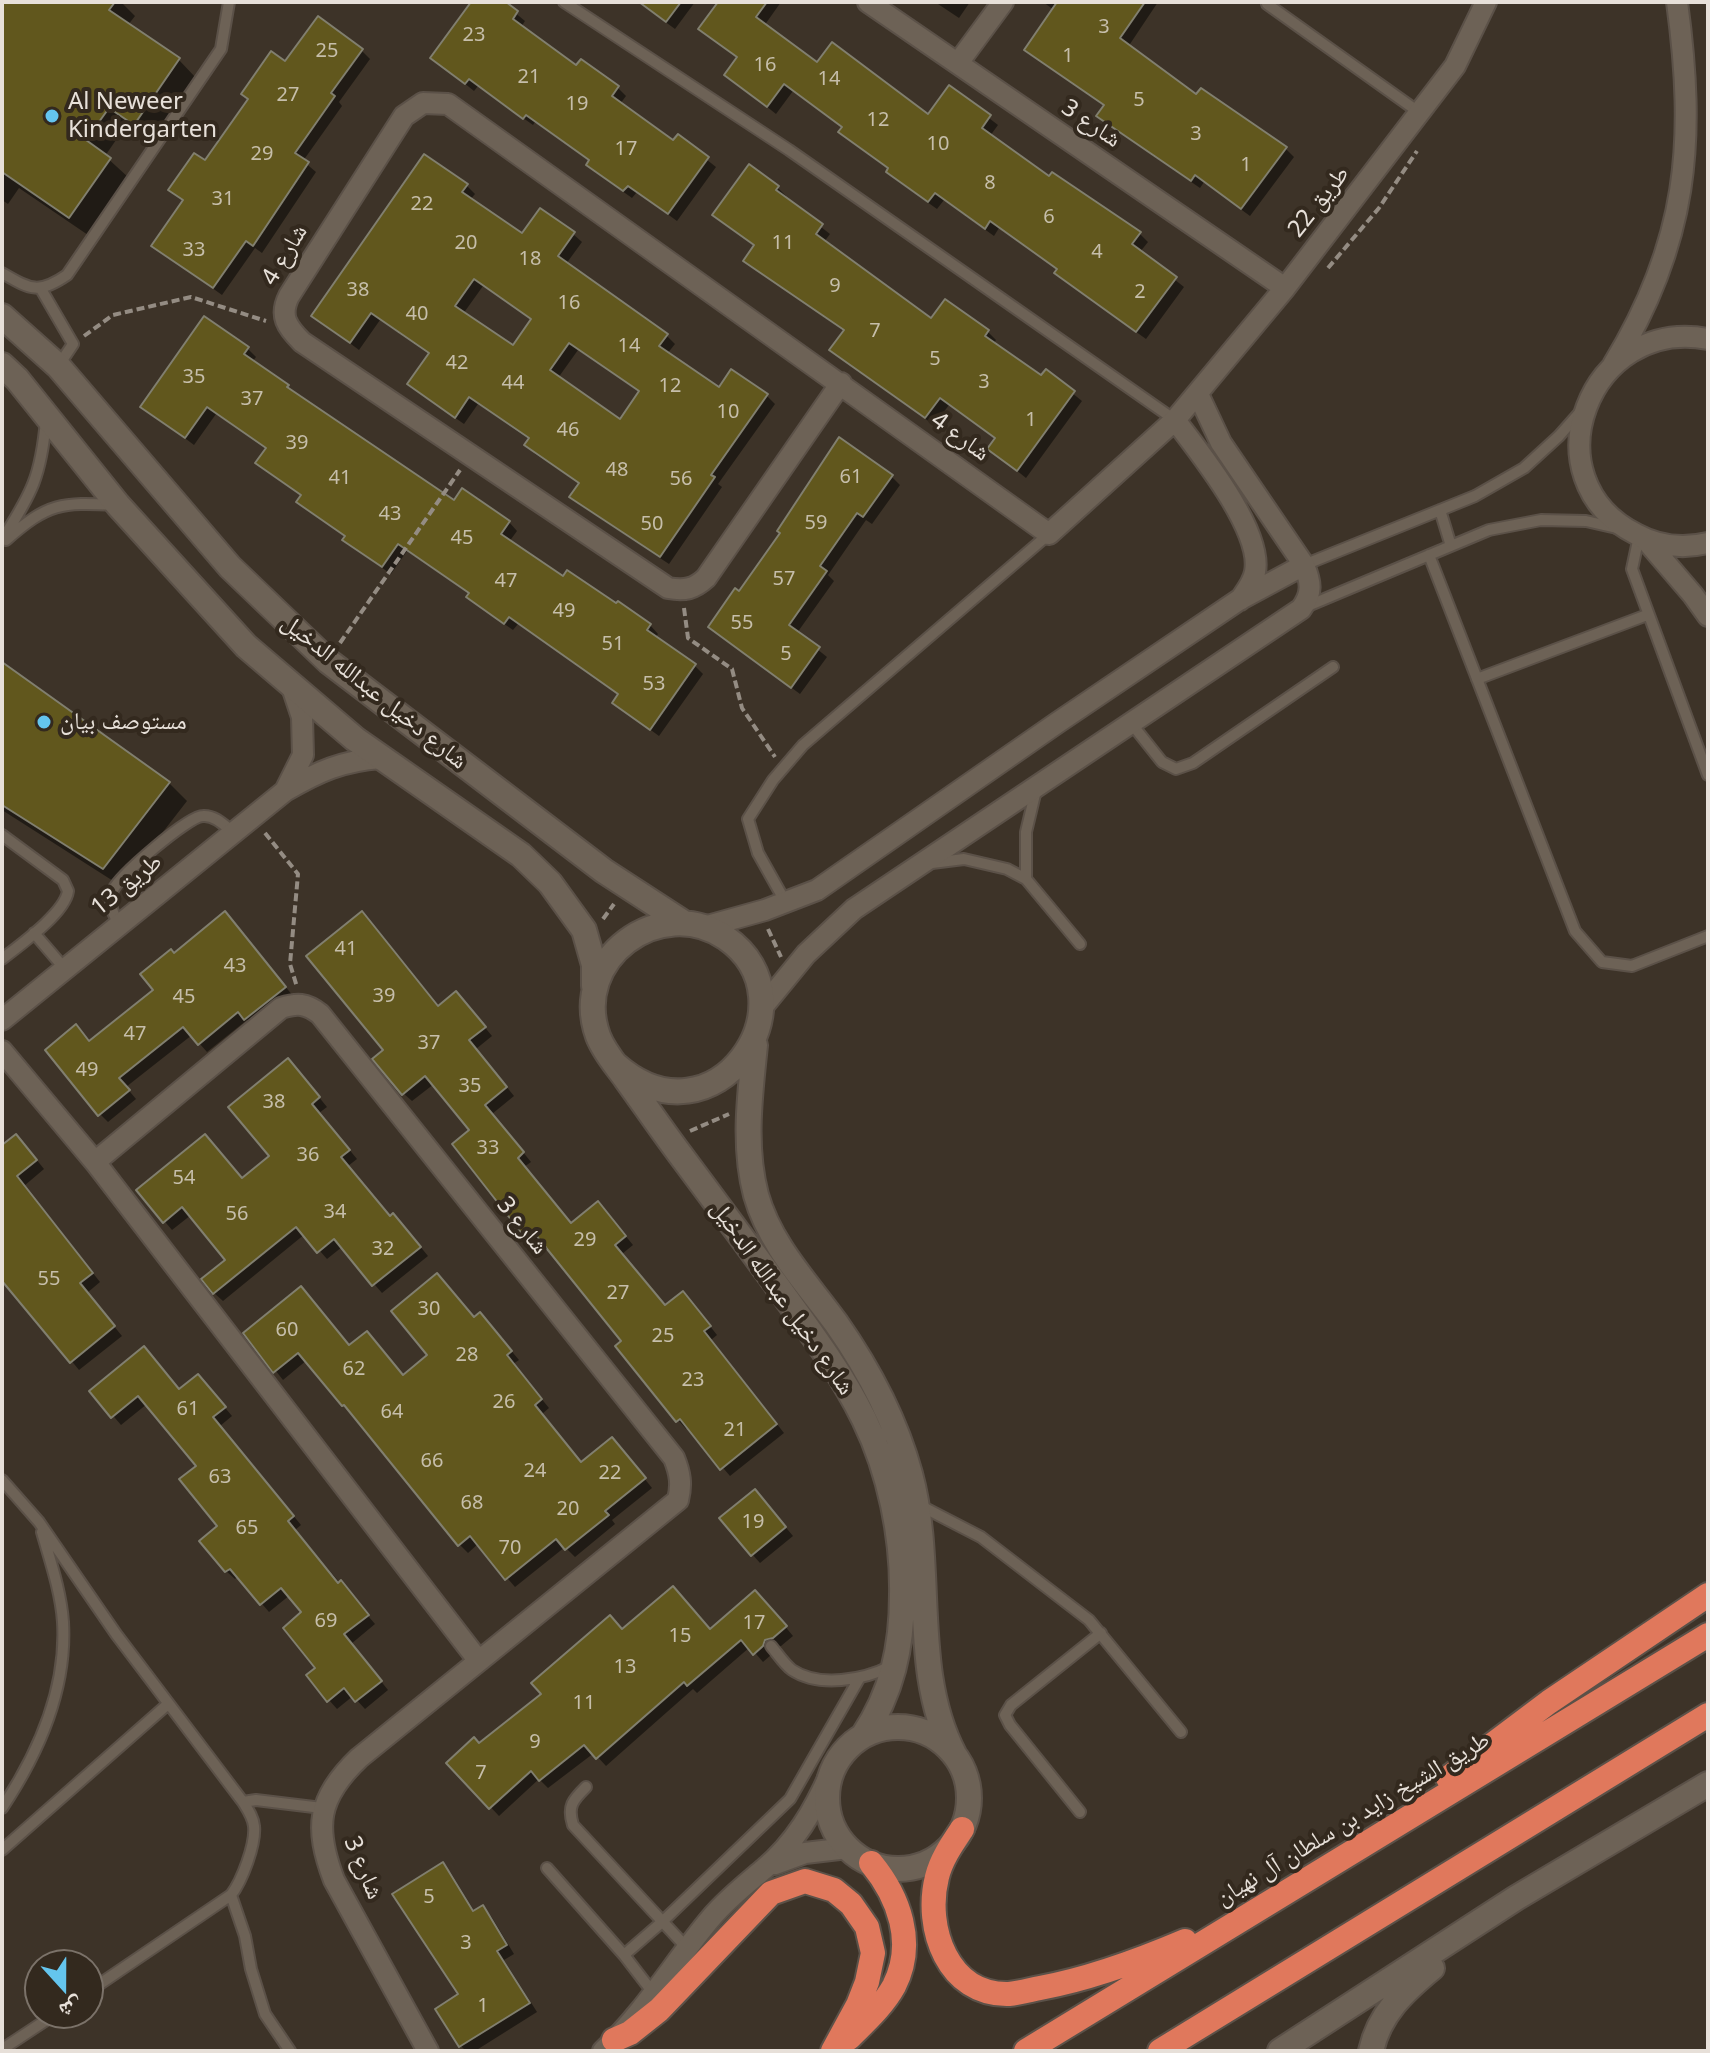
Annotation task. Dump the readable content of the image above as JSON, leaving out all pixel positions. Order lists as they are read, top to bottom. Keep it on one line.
{"streets":{"highway":["طريق الشيخ زايد بن سلطان آل نهيان"],"street":["شارع 3","طريق 22","شارع 4","شارع دخيل عبدالله الدخيل","طريق 13"]},"crossings":[["شارع 3","طريق 22"],["طريق 22","شارع 4"],["شارع دخيل عبدالله الدخيل","طريق 13"]],"places":["Al Neweer Kindergarten","مستوصف بيان"],"house_numbers":["3","23","25","1","16","21","14","27","5","19","12","3","10","17","29","1","8","31","22","6","20","11","33","4","18","9","38","2","16","40","7","14","5","42","35","3","44","12","37","10","1","46","39","48","61","41","56","43","59","50","45","57","47","49","55","51","5","53","41","43","39","45","47","37","49","35","38","33","36","54","34","56","29","32","55","27","30","60","25","28","62","23","26","61","64","21","66","24","22","63","68","20","19","65","70","69","17","15","13","11","9","7","5","3","1"],"north":"bottom"}
